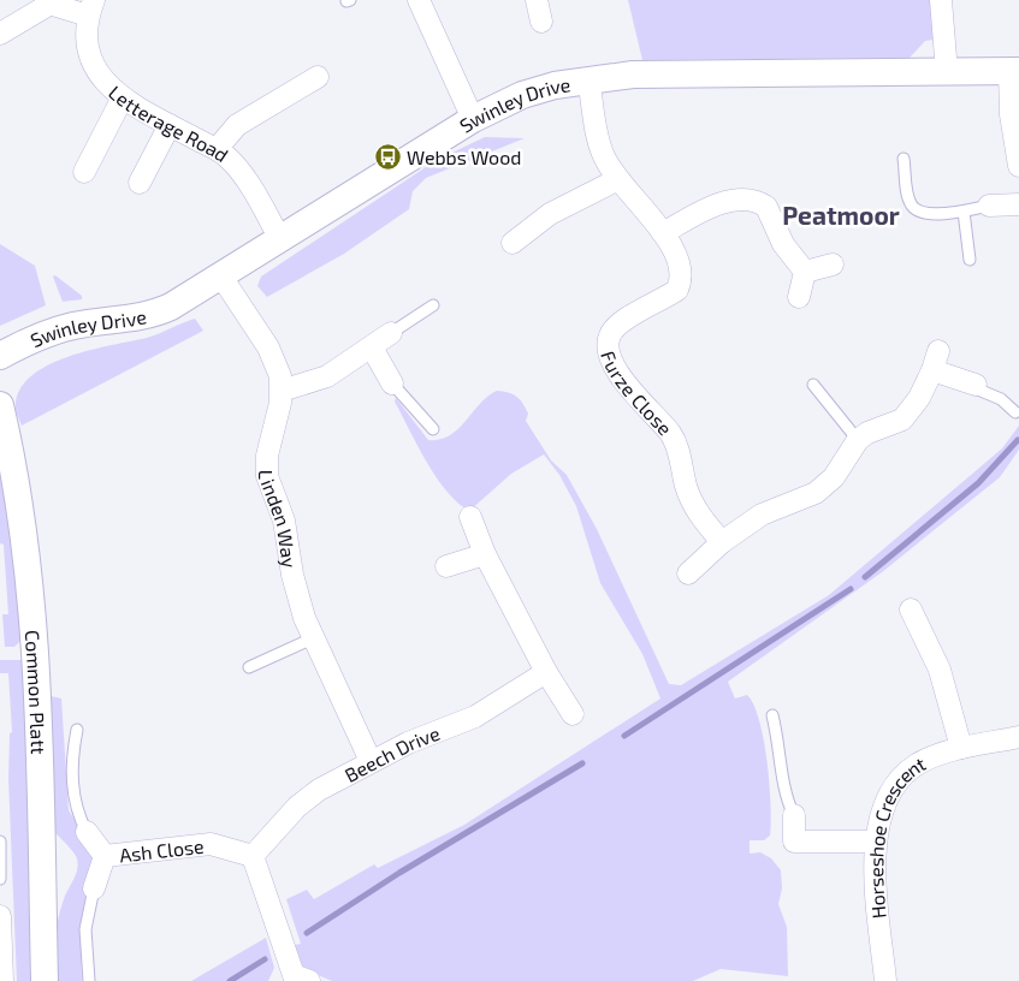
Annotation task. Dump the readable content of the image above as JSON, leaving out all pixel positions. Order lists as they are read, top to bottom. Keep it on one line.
{"streets":{"street":["Swinley Drive","Letterage Road","Furze Close","Linden Way","Common Platt","Beech Drive","Horseshoe Crescent","Ash Close"]},"crossings":[["Swinley Drive","Letterage Road"],["Swinley Drive","Furze Close"],["Swinley Drive","Linden Way"],["Linden Way","Beech Drive"],["Beech Drive","Ash Close"]],"districts":["Peatmoor"],"places":{"bus stop":["Webbs Wood"]}}
